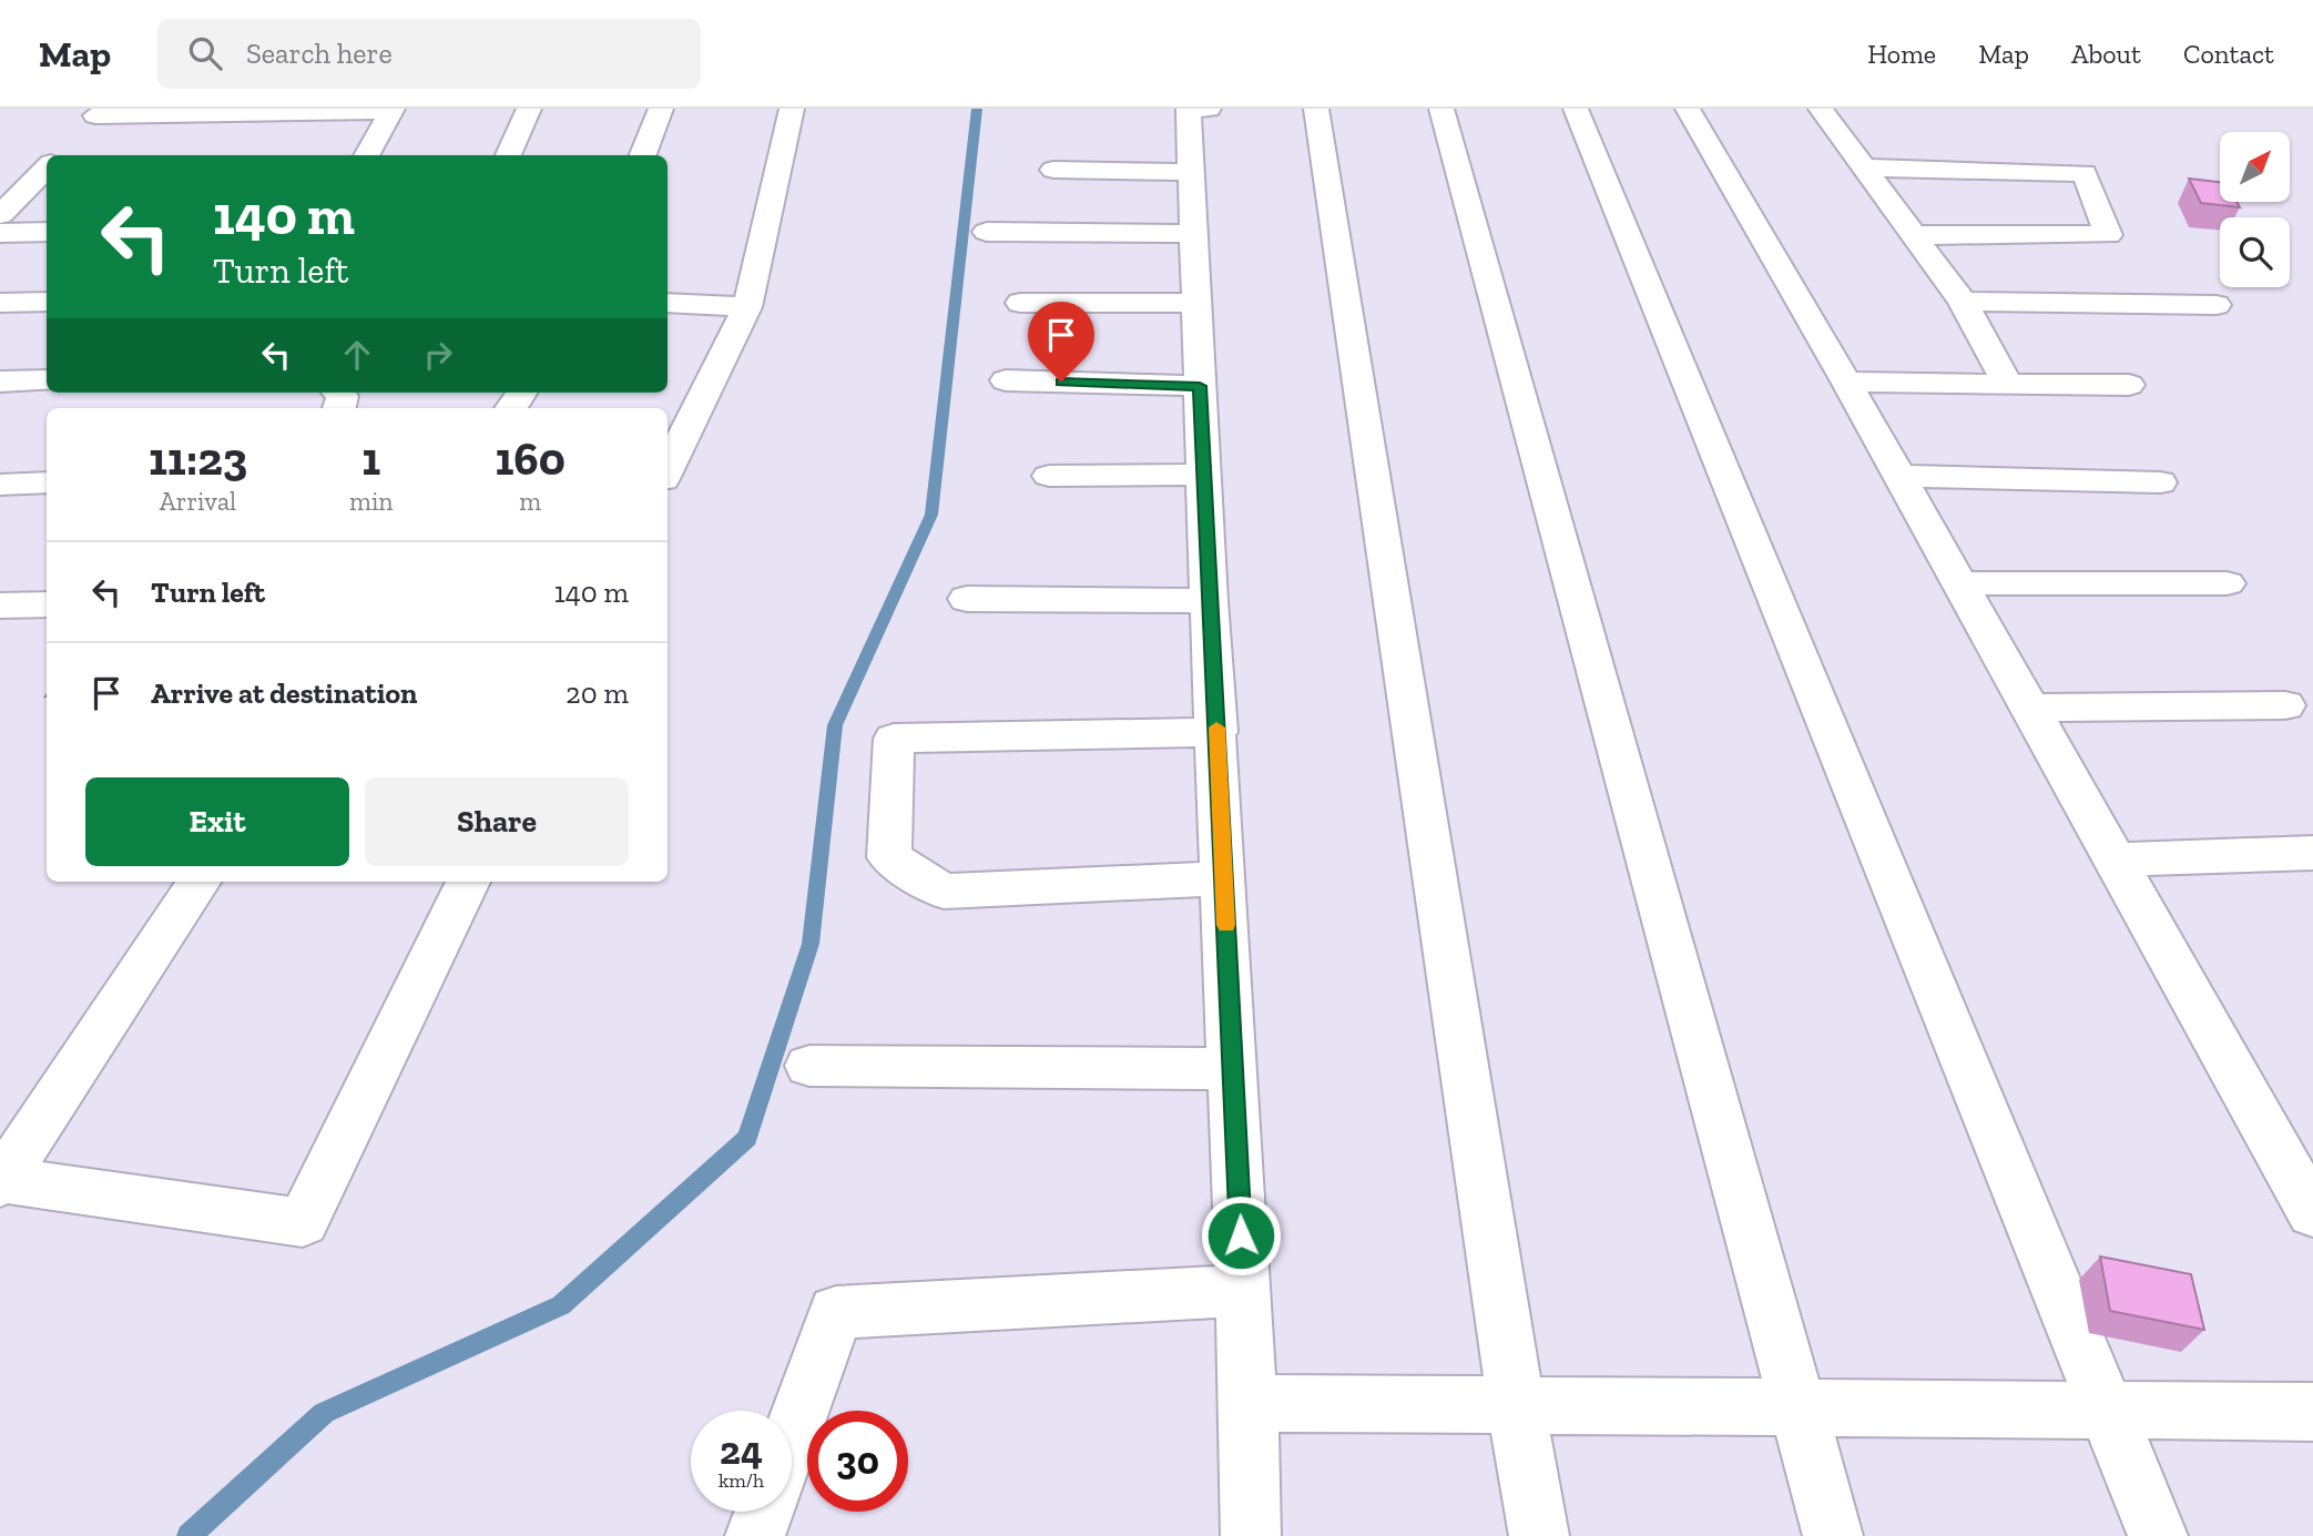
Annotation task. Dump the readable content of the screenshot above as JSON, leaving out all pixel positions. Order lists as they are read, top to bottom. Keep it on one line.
{"north":"top right","page":{"header":"Map","search":"Search here","nav":["Home","Map","About","Contact"],"turn":["140 m","Turn left"],"eta":["11:23","Arrival","1","min","160","m"],"list":[{"name":"Turn left","value":"140 m"},{"name":"Arrive at destination","value":"20 m"}],"buttons":["Exit","Share"],"speed":"24 km/h","limit":"30"}}
